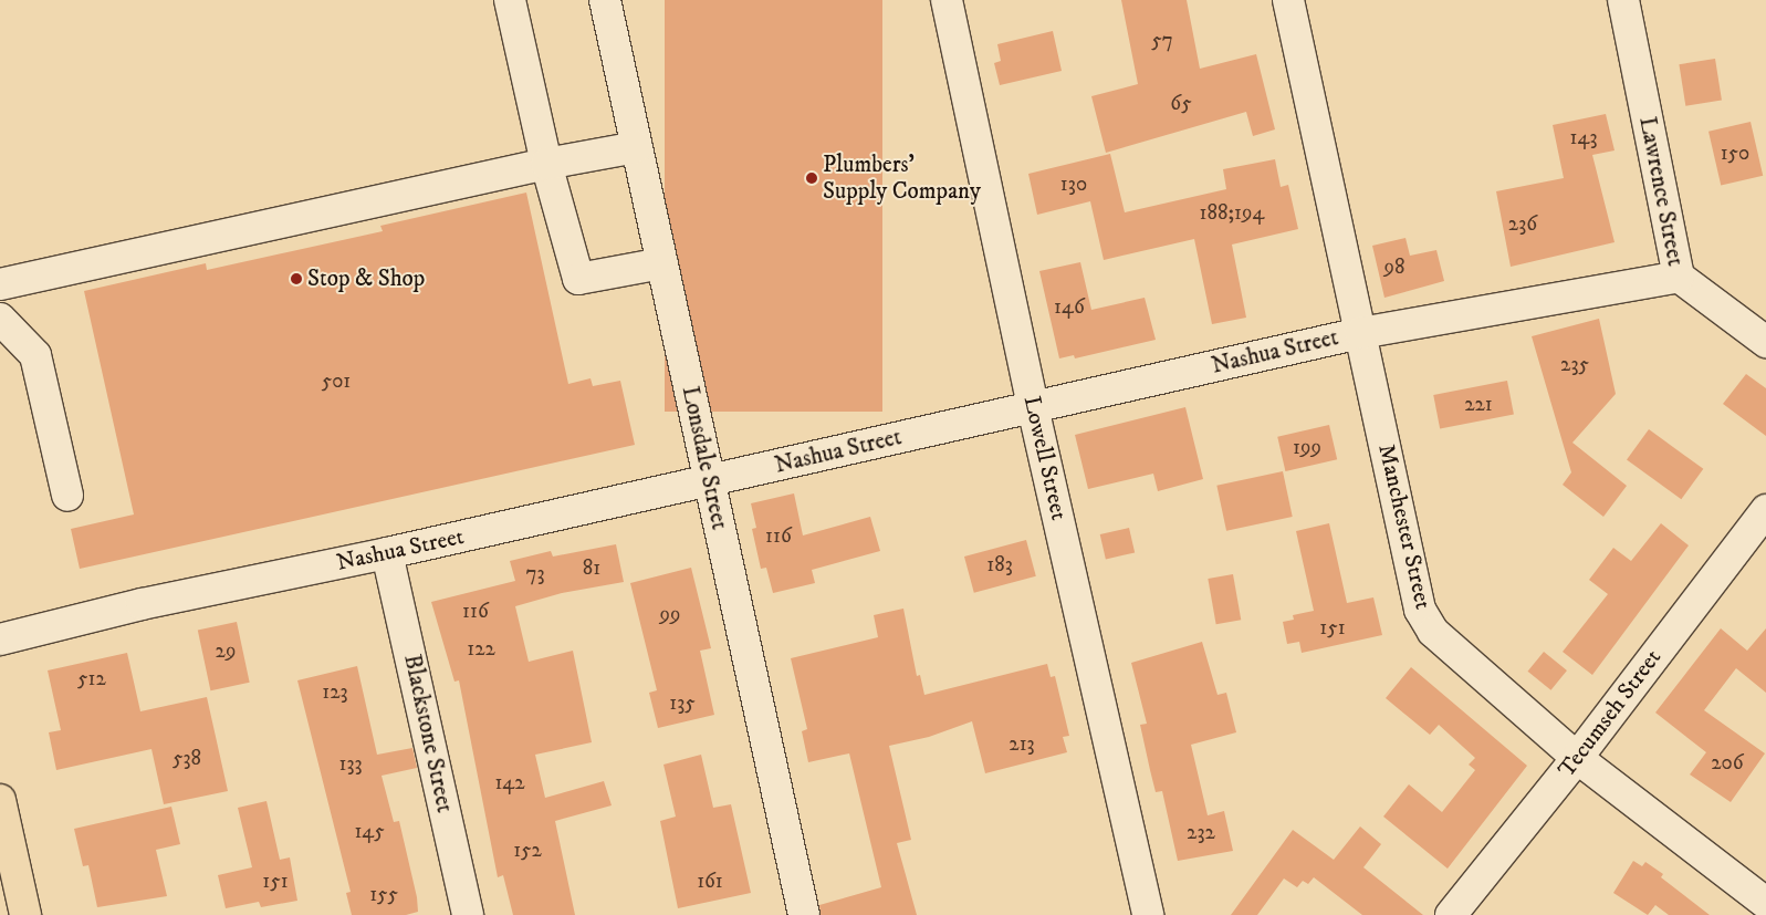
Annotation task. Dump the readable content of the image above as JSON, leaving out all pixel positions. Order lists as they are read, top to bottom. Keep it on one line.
{"streets":{"street":["Lawrence Street","Nashua Street","Lonsdale Street","Lowell Street","Manchester Street","Tecumseh Street","Blackstone Street"]},"crossings":[["Lawrence Street","Nashua Street"],["Nashua Street","Lonsdale Street"],["Nashua Street","Lowell Street"],["Nashua Street","Manchester Street"],["Nashua Street","Blackstone Street"],["Manchester Street","Tecumseh Street"]],"places":["Plumbers' Supply Company","Stop & Shop"],"house_numbers":["57","65","143","150","130","188;194","236","98","146","235","501","221","199","116","183","81","73","116","99","151","122","29","512","123","135","213","538","206","133","142","145","232","152","151","161","155"]}
